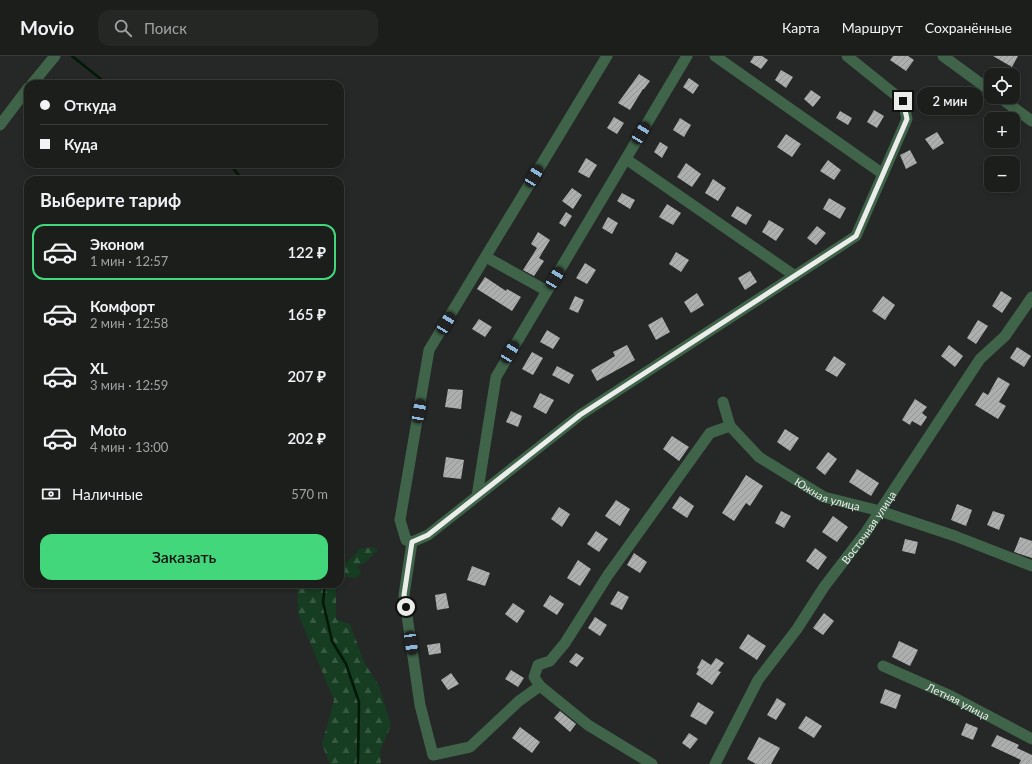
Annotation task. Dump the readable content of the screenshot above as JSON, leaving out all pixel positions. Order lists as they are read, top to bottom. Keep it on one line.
{"streets":{"street":["Южная улица","Восточная улица","Летняя улица"]},"crossings":[["Южная улица","Восточная улица"]],"page":{"header":"Movio","search":"Поиск","nav":["Карта","Маршрут","Сохранённые"],"map_buttons":["+","−"],"banner":["Откуда","Куда"],"bubble":"2 мин","heading":"Выберите тариф","list":[{"name":"Эконом","note":"1 мин · 12:57","value":"122 ₽"},{"name":"Комфорт","note":"2 мин · 12:58","value":"165 ₽"},{"name":"XL","note":"3 мин · 12:59","value":"207 ₽"},{"name":"Moto","note":"4 мин · 13:00","value":"202 ₽"}],"pay":["Наличные","570 m"],"buttons":"Заказать"}}
